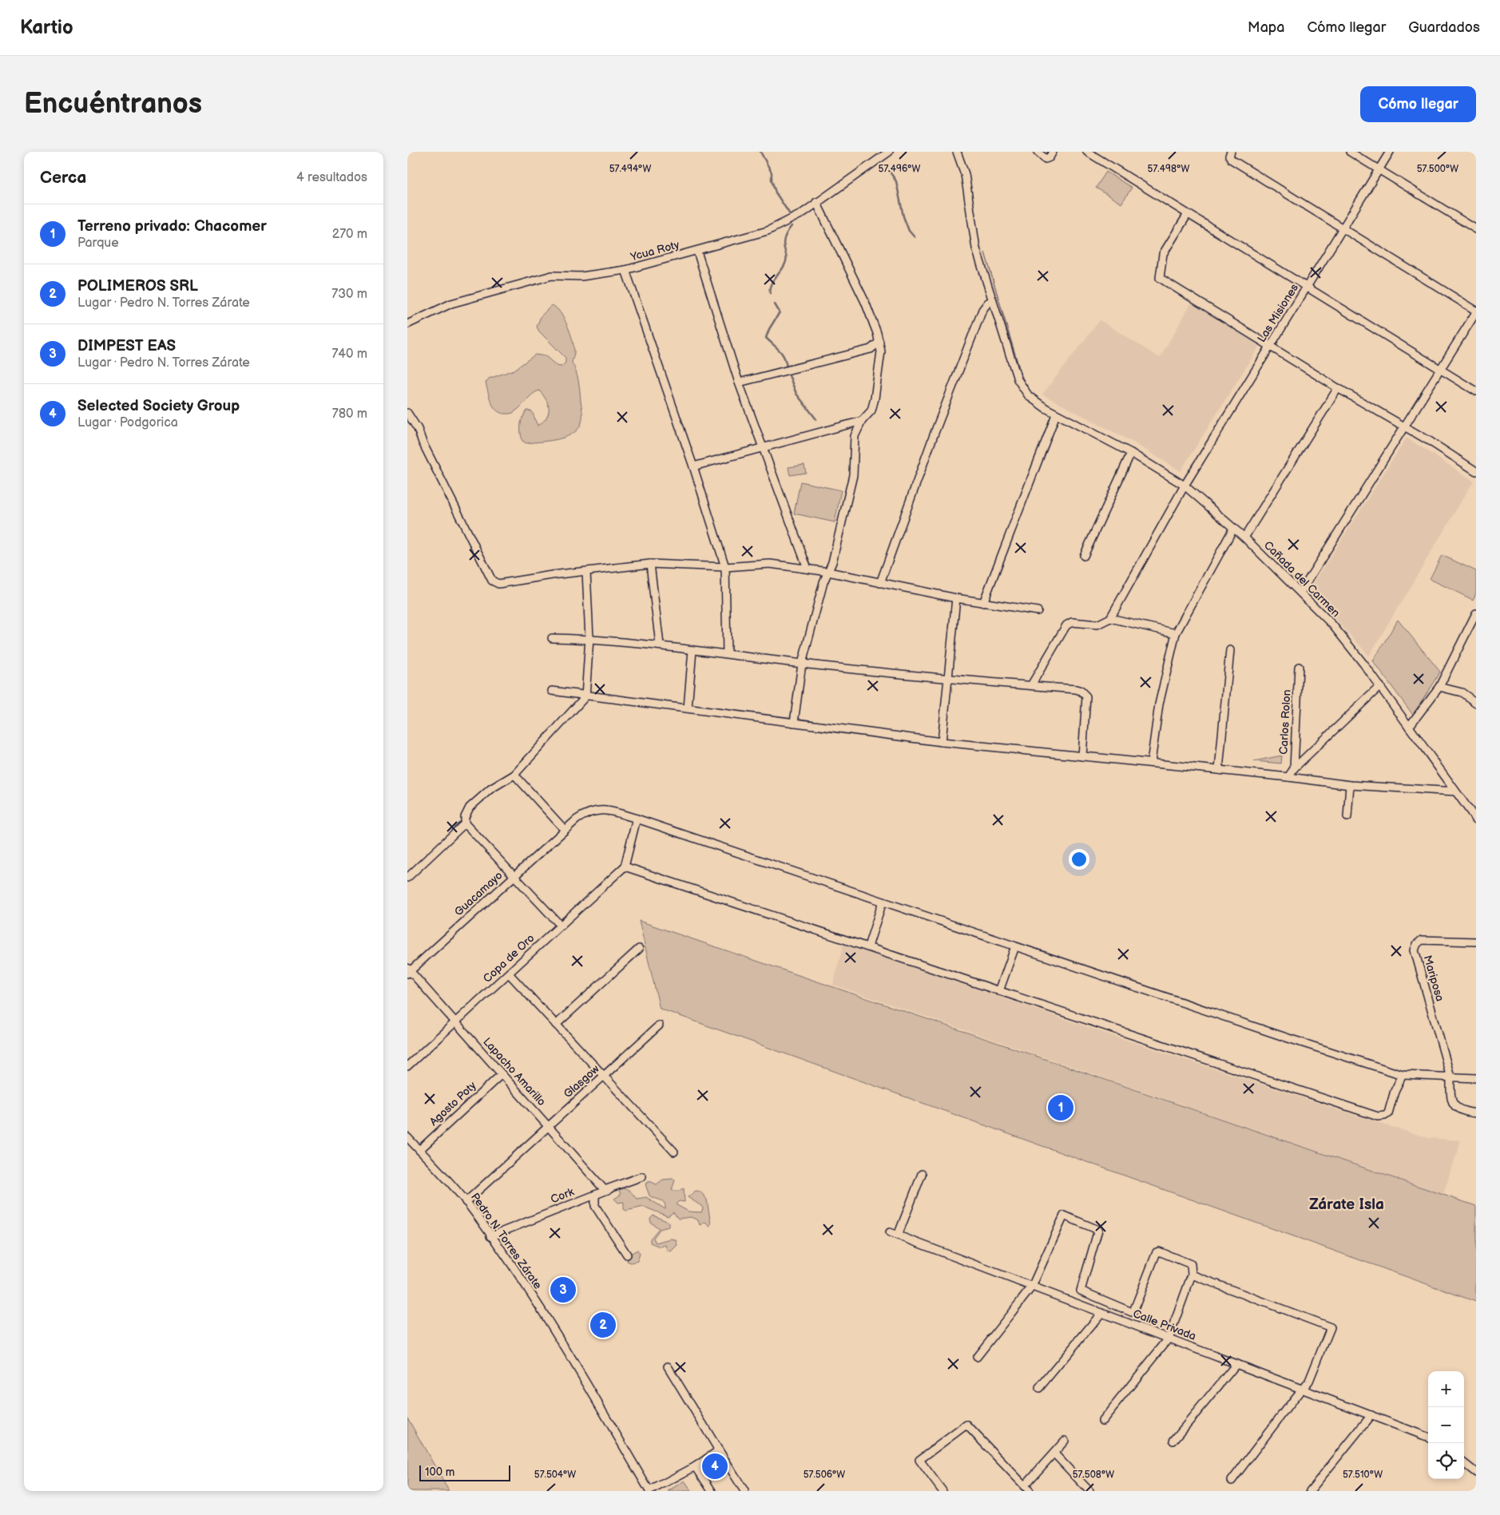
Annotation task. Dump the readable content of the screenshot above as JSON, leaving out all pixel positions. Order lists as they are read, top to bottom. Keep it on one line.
{"streets":{"street":["Ycua Roty","Las Misiones","Cañada del Carmen","Carlos Rolon","Guacamayo","Copa de Oro","Mariposa","Lapacho Amarillo","Glasgow","Agosto Poty","Cork","Pedro N. Torres Zárate","Calle Privada"]},"crossings":[["Las Misiones","Cañada del Carmen"],["Guacamayo","Mariposa"],["Guacamayo","Lapacho Amarillo"],["Copa de Oro","Lapacho Amarillo"],["Lapacho Amarillo","Glasgow"],["Lapacho Amarillo","Agosto Poty"],["Lapacho Amarillo","Cork"],["Glasgow","Pedro N. Torres Zárate"],["Agosto Poty","Pedro N. Torres Zárate"],["Cork","Pedro N. Torres Zárate"]],"districts":["Zárate Isla"],"scale_bar":"100 m","page":{"header":"Kartio","nav":["Mapa","Cómo llegar","Guardados"],"buttons":"Cómo llegar","title":"Encuéntranos","heading":["Cerca","4 resultados"],"list":[{"mark":"1","name":"Terreno privado: Chacomer","note":"Parque","value":"270 m"},{"mark":"2","name":"POLIMEROS SRL","note":"Lugar · Pedro N. Torres Zárate","value":"730 m"},{"mark":"3","name":"DIMPEST EAS","note":"Lugar · Pedro N. Torres Zárate","value":"740 m"},{"mark":"4","name":"Selected Society Group","note":"Lugar · Podgorica","value":"780 m"}],"pins":["1","3","2","4"],"map_buttons":["+","−"],"scale":"100 m"},"coordinates":["57.494°W","57.496°W","57.498°W","57.500°W","57.504°W","57.506°W","57.508°W","57.510°W"]}
